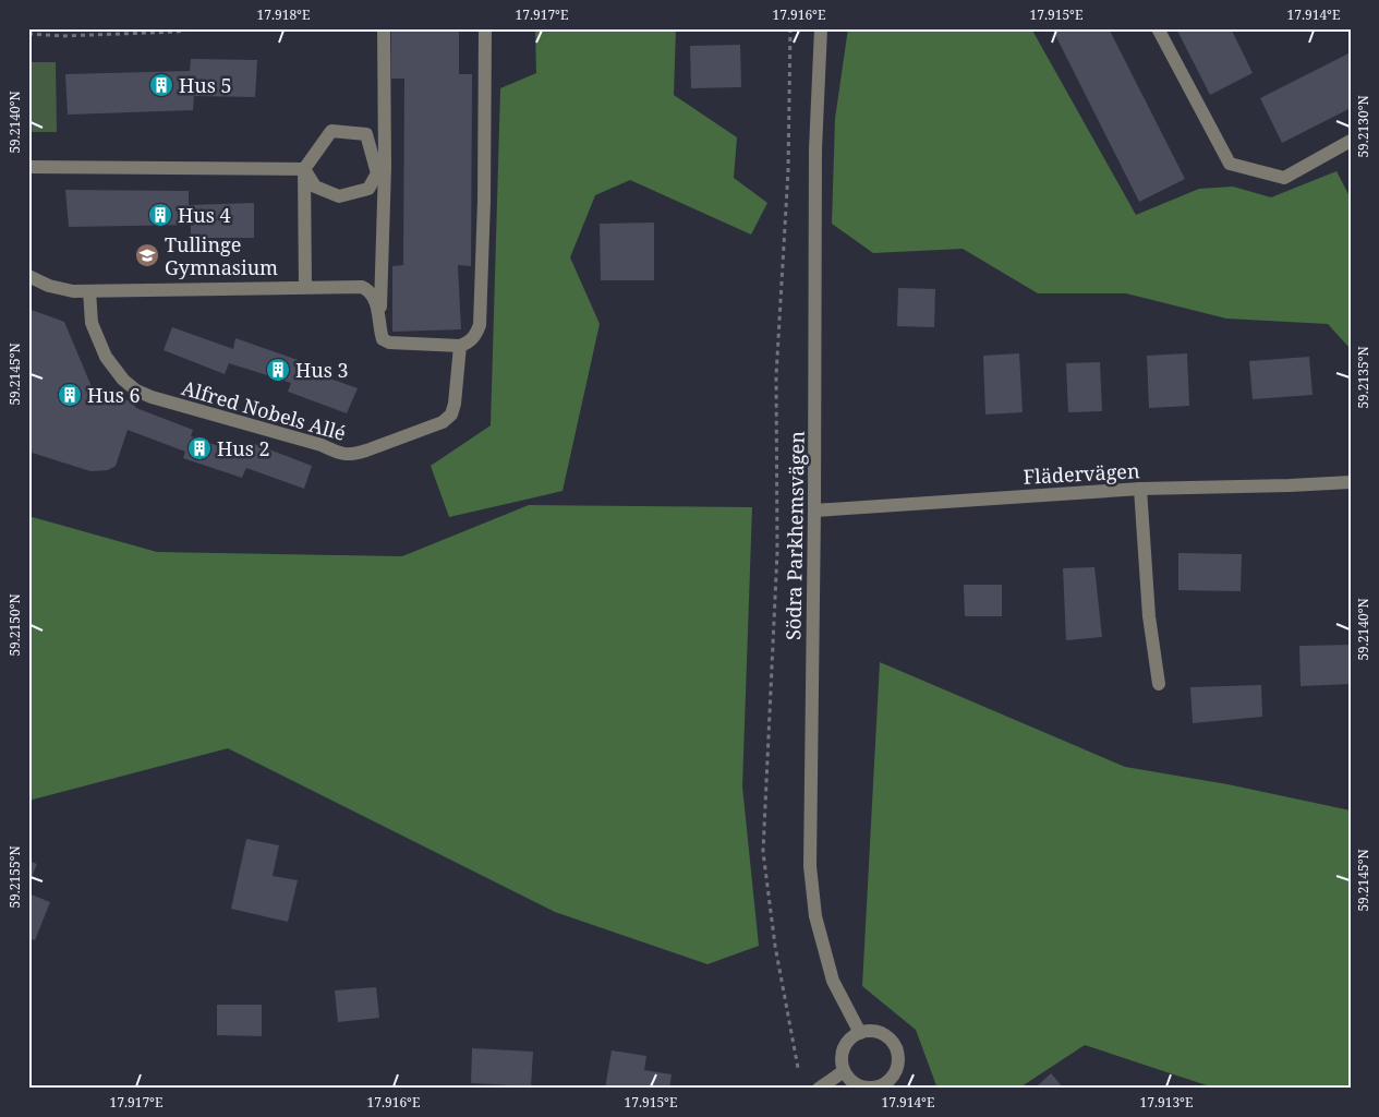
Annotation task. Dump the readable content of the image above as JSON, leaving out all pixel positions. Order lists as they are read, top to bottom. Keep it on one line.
{"streets":{"street":["Alfred Nobels Allé","Flädervägen","Södra Parkhemsvägen"]},"crossings":[["Flädervägen","Södra Parkhemsvägen"]],"places":{"building":["Hus 5","Hus 4","Hus 3","Hus 6","Hus 2"],"school or university":["Tullinge Gymnasium"]},"coordinates":["17.918°E","17.917°E","17.916°E","17.915°E","17.914°E","59.2140°N","59.2130°N","59.2145°N","59.2135°N","59.2150°N","59.2155°N","17.913°E"]}
